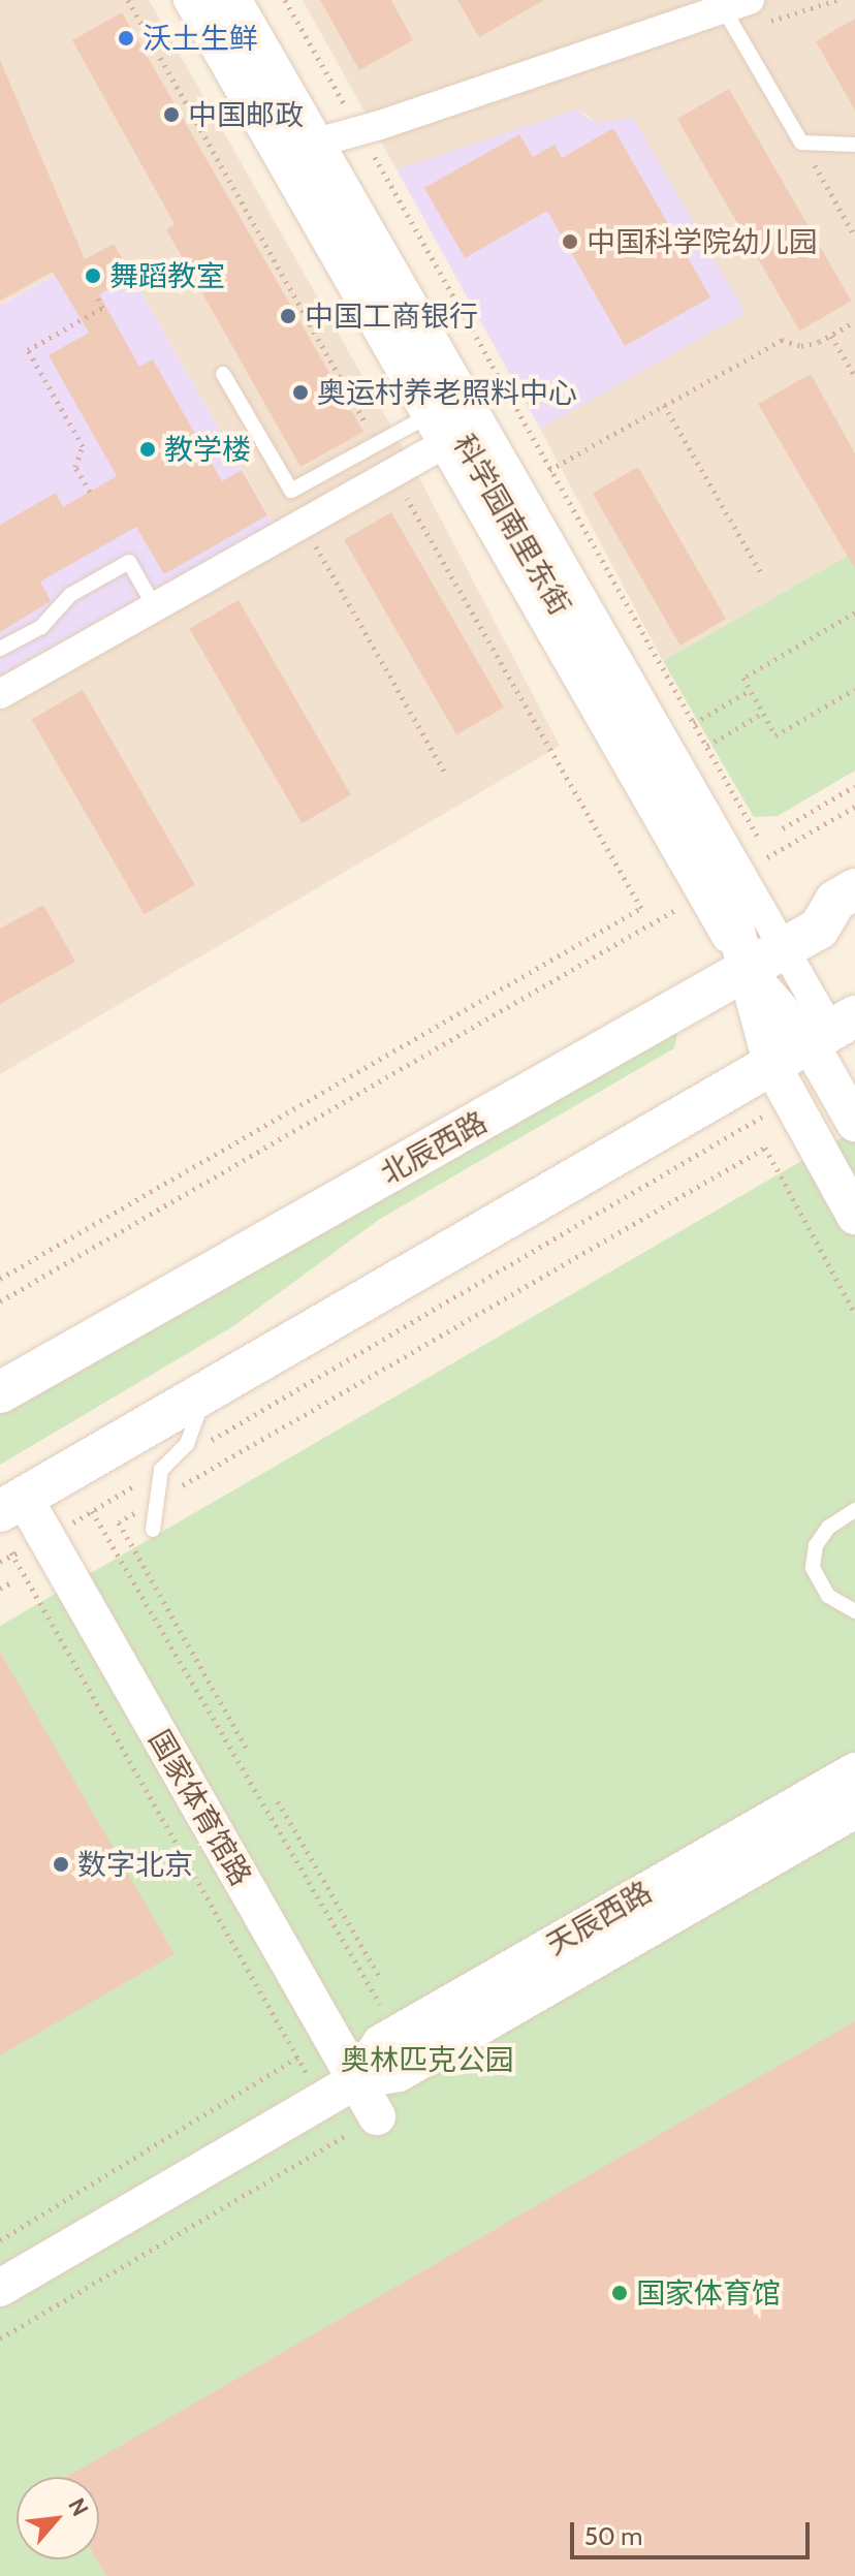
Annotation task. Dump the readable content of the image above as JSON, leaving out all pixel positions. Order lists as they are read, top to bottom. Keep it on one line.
{"streets":{"main road":["北辰西路"],"street":["科学园南里东街","国家体育馆路","天辰西路"]},"crossings":[["科学园南里东街","北辰西路"],["国家体育馆路","天辰西路"]],"parks":["奥林匹克公园"],"places":["沃土生鲜","中国邮政","中国科学院幼儿园","舞蹈教室","中国工商银行","奥运村养老照料中心","教学楼","数字北京","国家体育馆"],"scale_bar":"50 m","north":"top right"}
